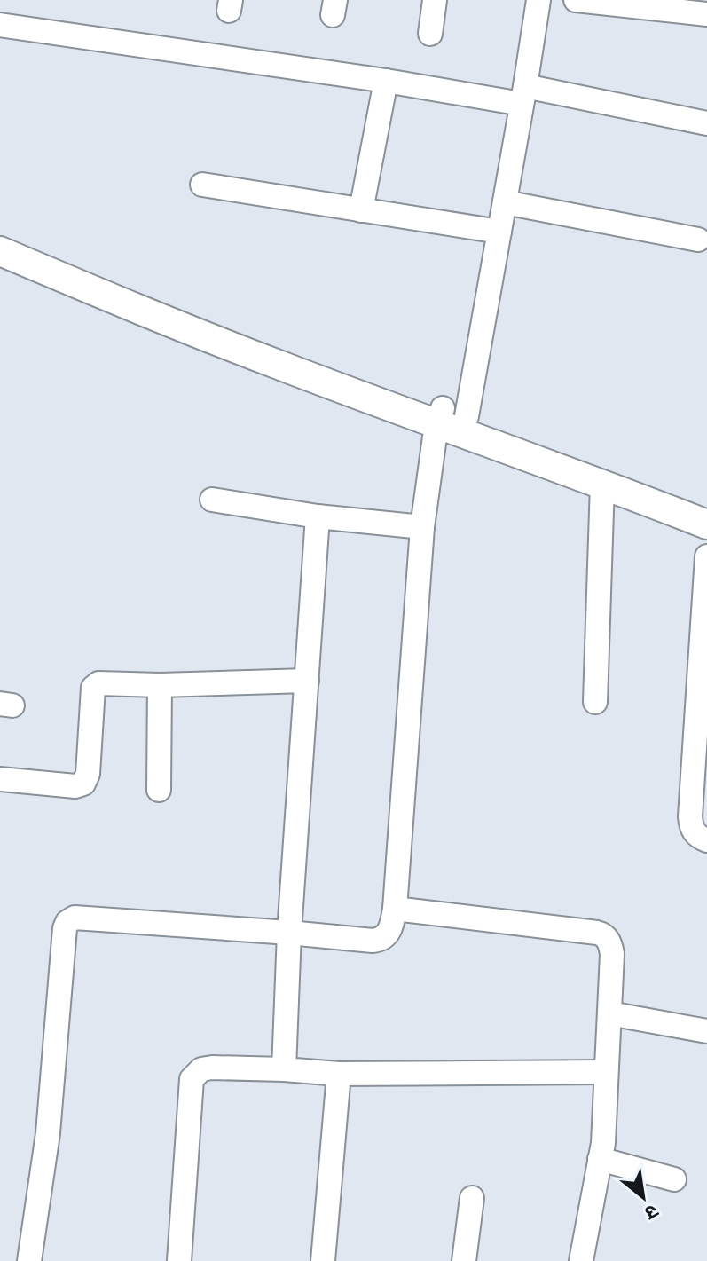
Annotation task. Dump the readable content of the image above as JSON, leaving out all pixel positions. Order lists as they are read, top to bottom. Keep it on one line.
{"north":"bottom right"}
